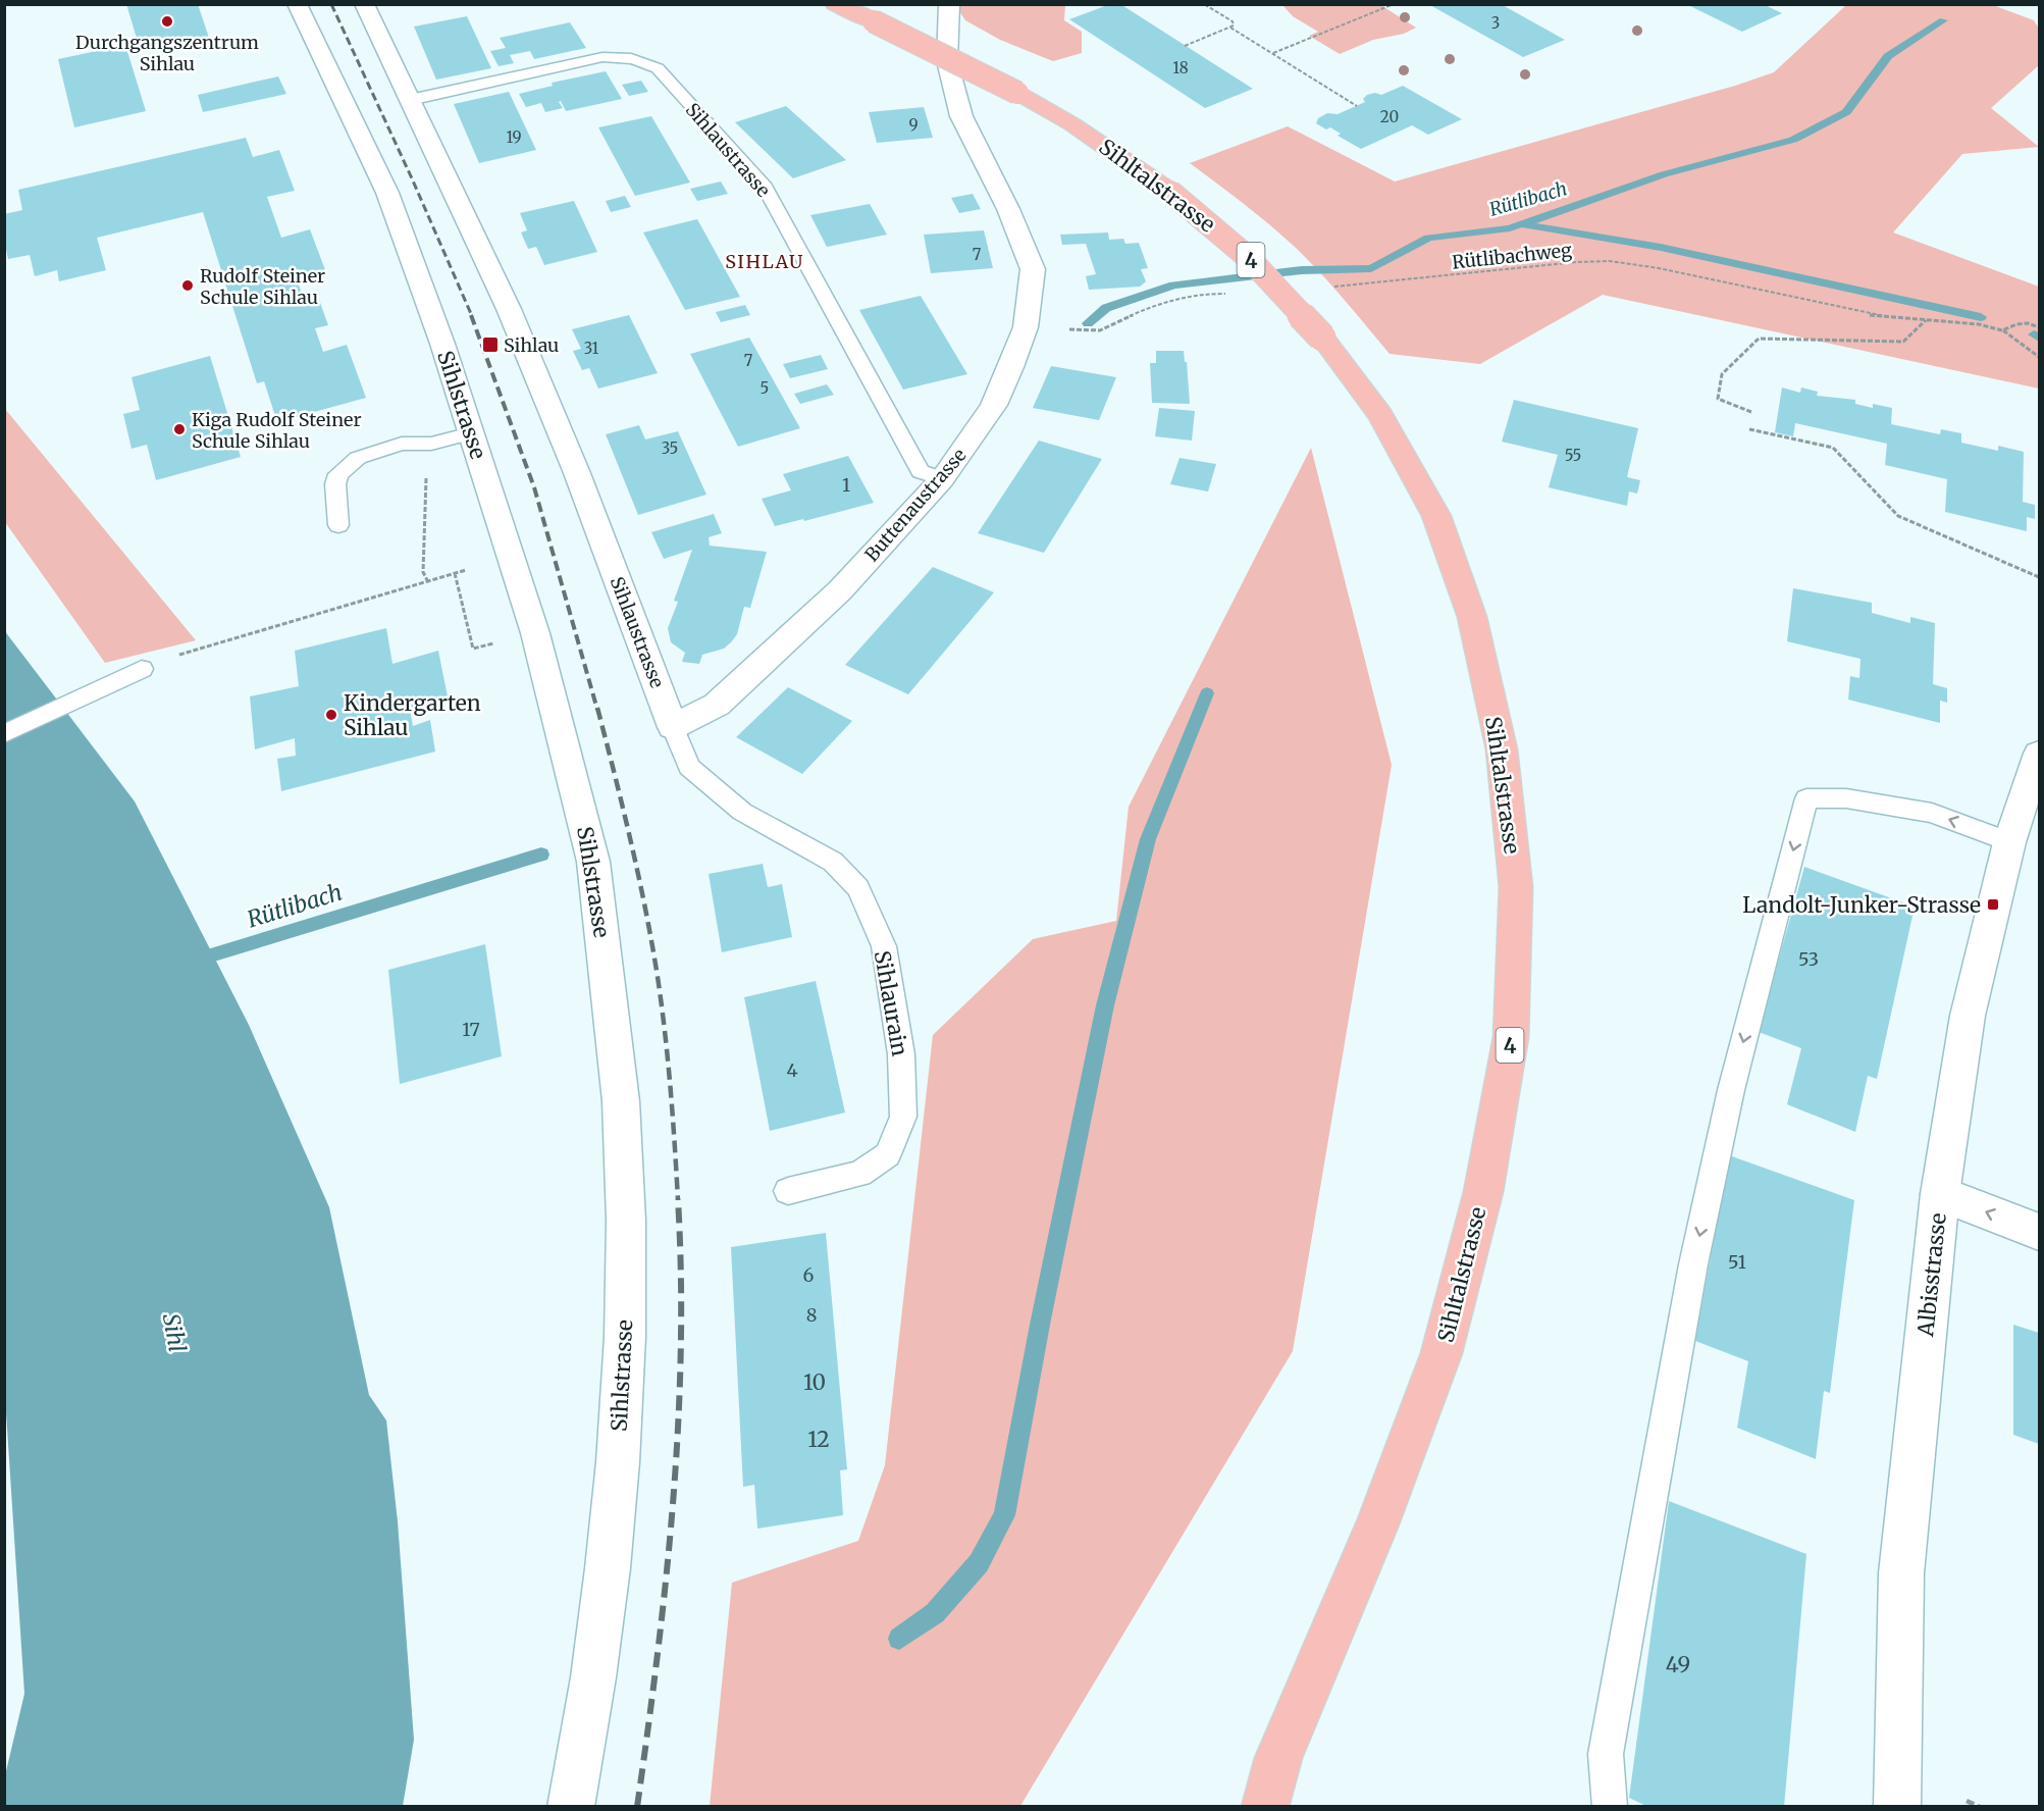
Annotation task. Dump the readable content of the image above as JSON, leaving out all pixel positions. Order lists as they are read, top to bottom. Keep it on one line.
{"streets":{"main road":["Sihltalstrasse","4"],"street":["Sihlaustrasse","Sihlstrasse","Buttenaustrasse","Albisstrasse"],"lane":["Sihlaurain"],"path":["Rütlibachweg"]},"crossings":[["Sihlaustrasse","Buttenaustrasse"],["Sihlaustrasse","Sihlaurain"],["Buttenaustrasse","Sihlaurain"]],"districts":["SIHLAU"],"water":["Rütlibach","Sihl"],"places":{"other":["Durchgangszentrum Sihlau","Rudolf Steiner Schule Sihlau","Kiga Rudolf Steiner Schule Sihlau","Kindergarten Sihlau"],"transit":["Sihlau","Landolt-Junker-Strasse"]},"house_numbers":["3","18","20","9","19","7","31","7","5","35","55","1","53","17","4","51","6","8","10","12","49"]}
